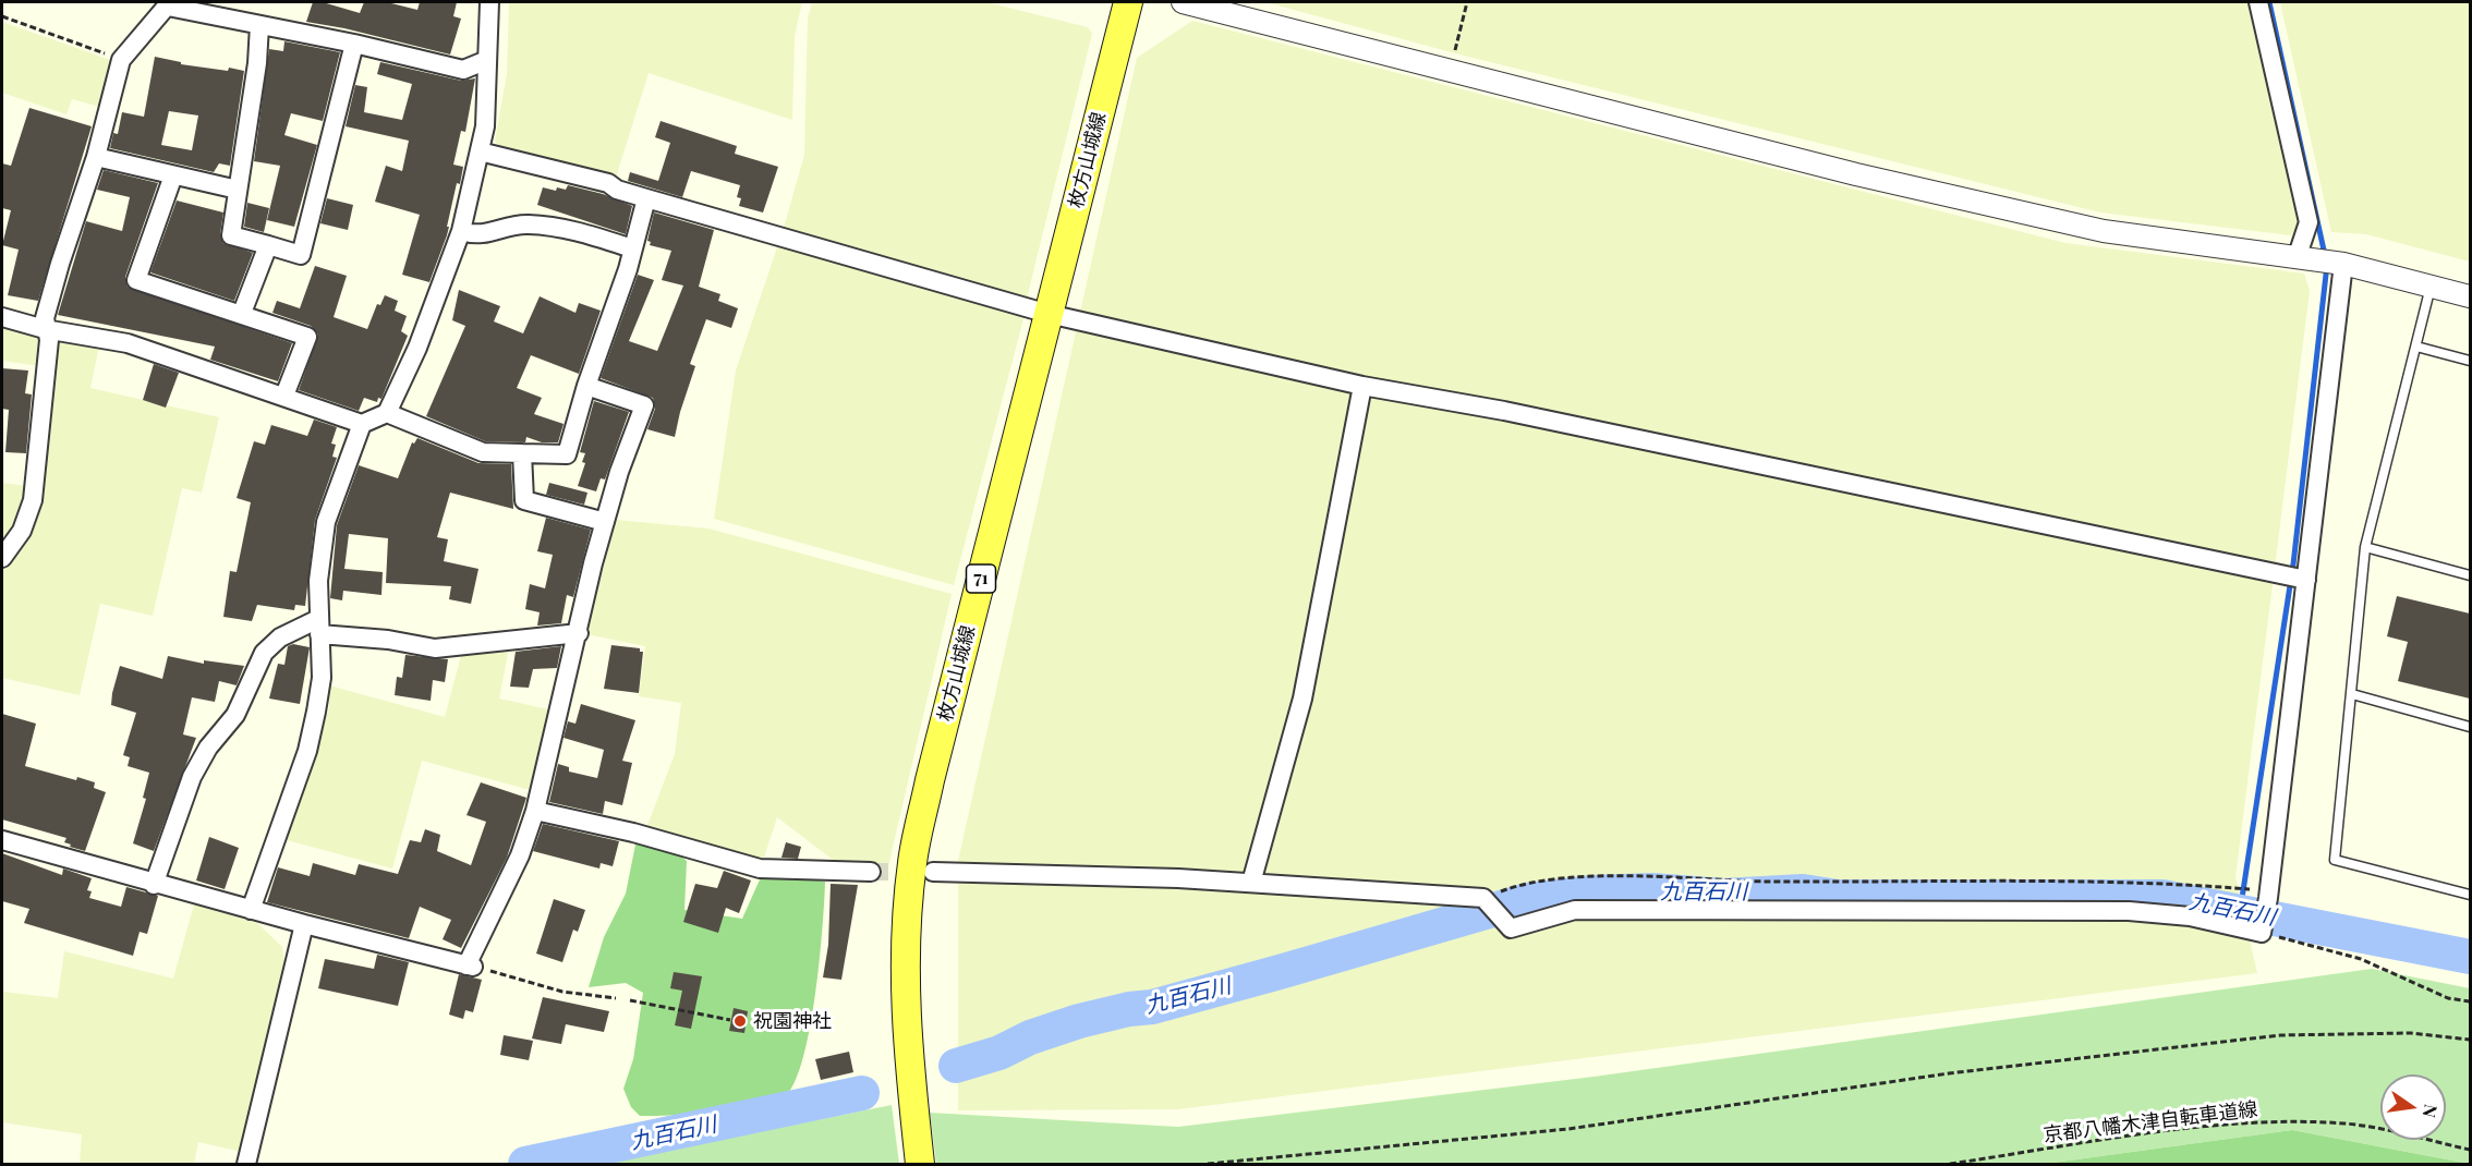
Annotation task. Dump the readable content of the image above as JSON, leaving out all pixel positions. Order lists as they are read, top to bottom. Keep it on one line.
{"streets":{"main road":["枚方山城線","71"],"path":["京都八幡木津自転車道線"]},"water":["九百石川"],"places":["祝園神社"],"north":"right"}
